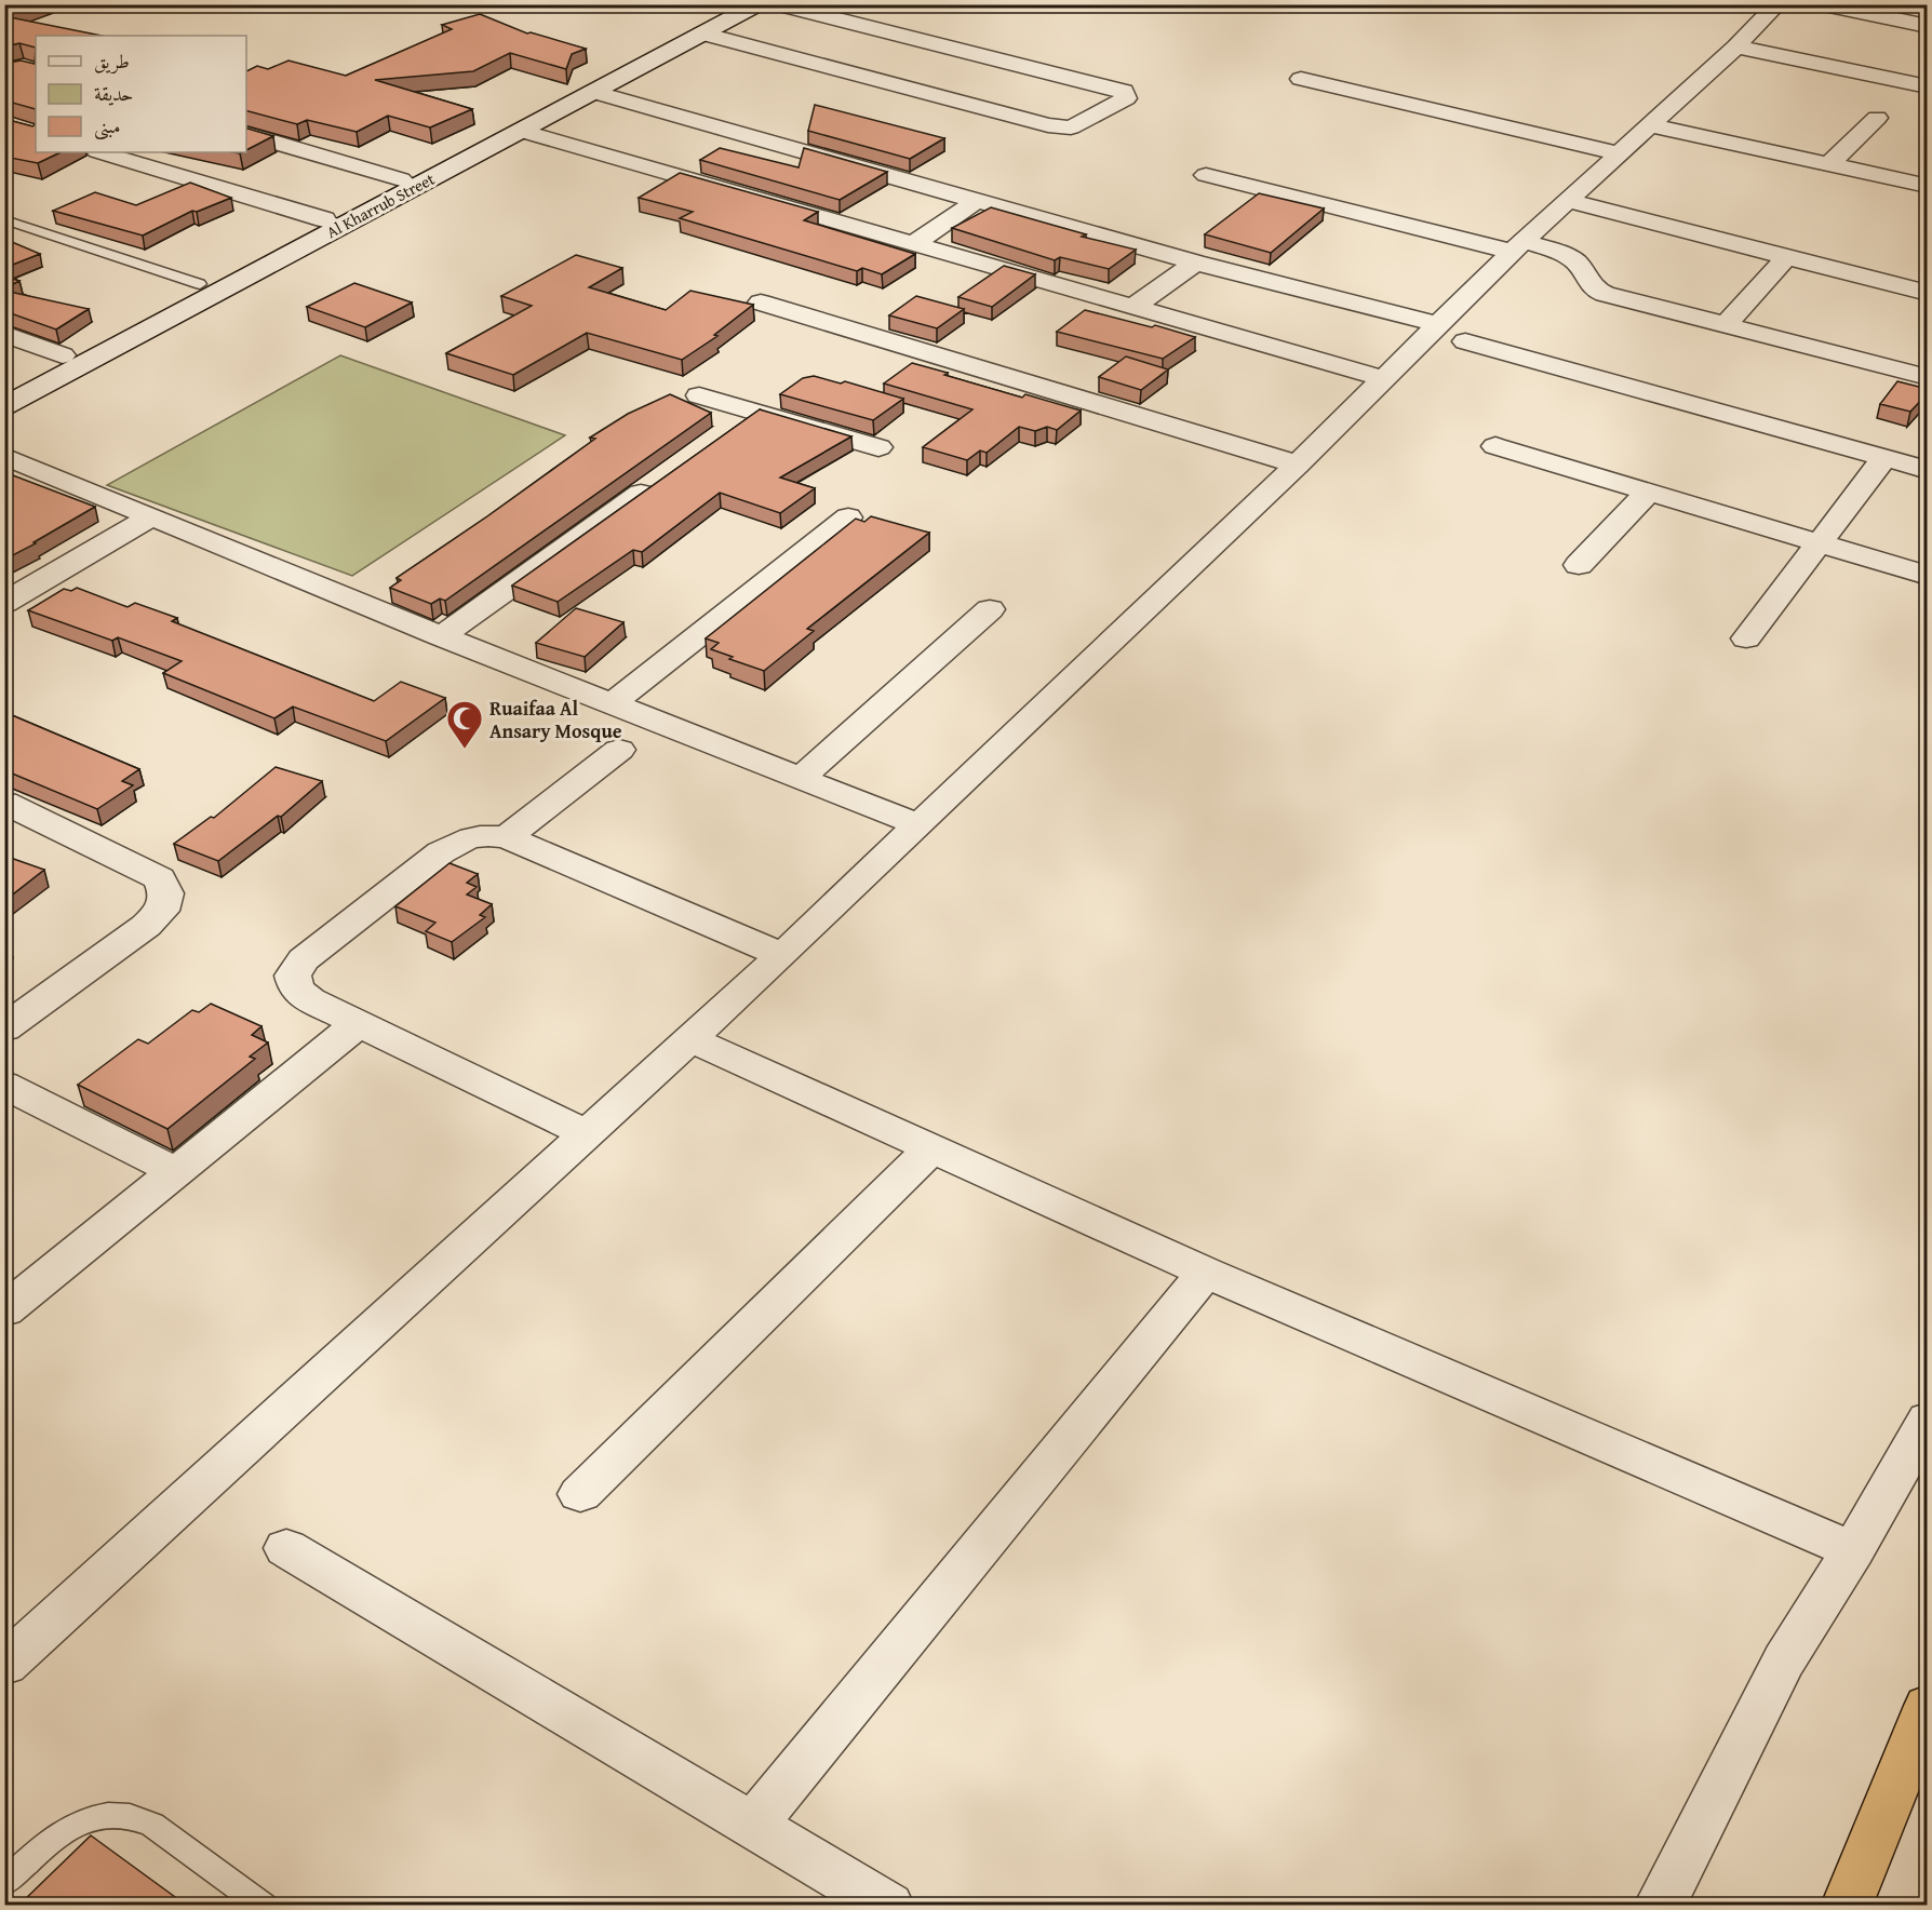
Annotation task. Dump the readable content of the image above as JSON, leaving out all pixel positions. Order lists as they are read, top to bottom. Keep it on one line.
{"streets":{"street":["Al Kharrub Street"]},"places":{"mosque":["Ruaifaa Al Ansary Mosque"]},"legend":["طريق","حديقة","مبنى"]}
